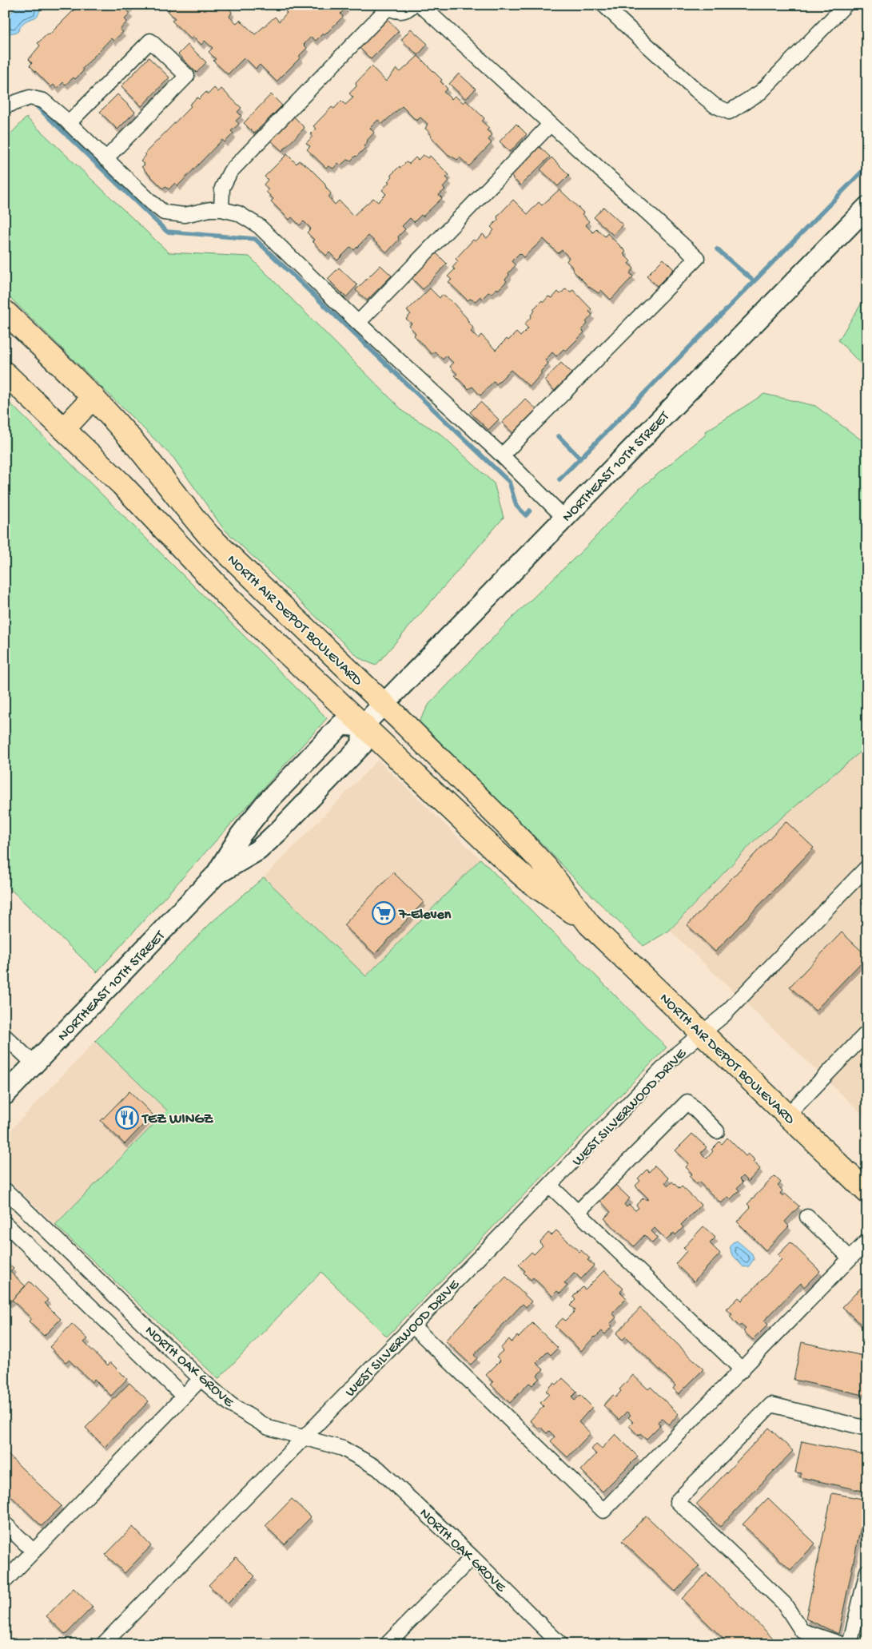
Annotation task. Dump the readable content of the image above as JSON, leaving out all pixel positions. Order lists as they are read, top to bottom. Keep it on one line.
{"streets":{"main road":["NORTHEAST 10TH STREET","NORTH AIR DEPOT BOULEVARD"],"street":["WEST SILVERWOOD DRIVE","NORTH OAK GROVE"]},"crossings":[["NORTHEAST 10TH STREET","NORTH AIR DEPOT BOULEVARD"],["NORTH AIR DEPOT BOULEVARD","WEST SILVERWOOD DRIVE"],["WEST SILVERWOOD DRIVE","NORTH OAK GROVE"]],"places":{"supermarket":["7-Eleven"],"restaurant":["TEZ WINGZ"]}}
